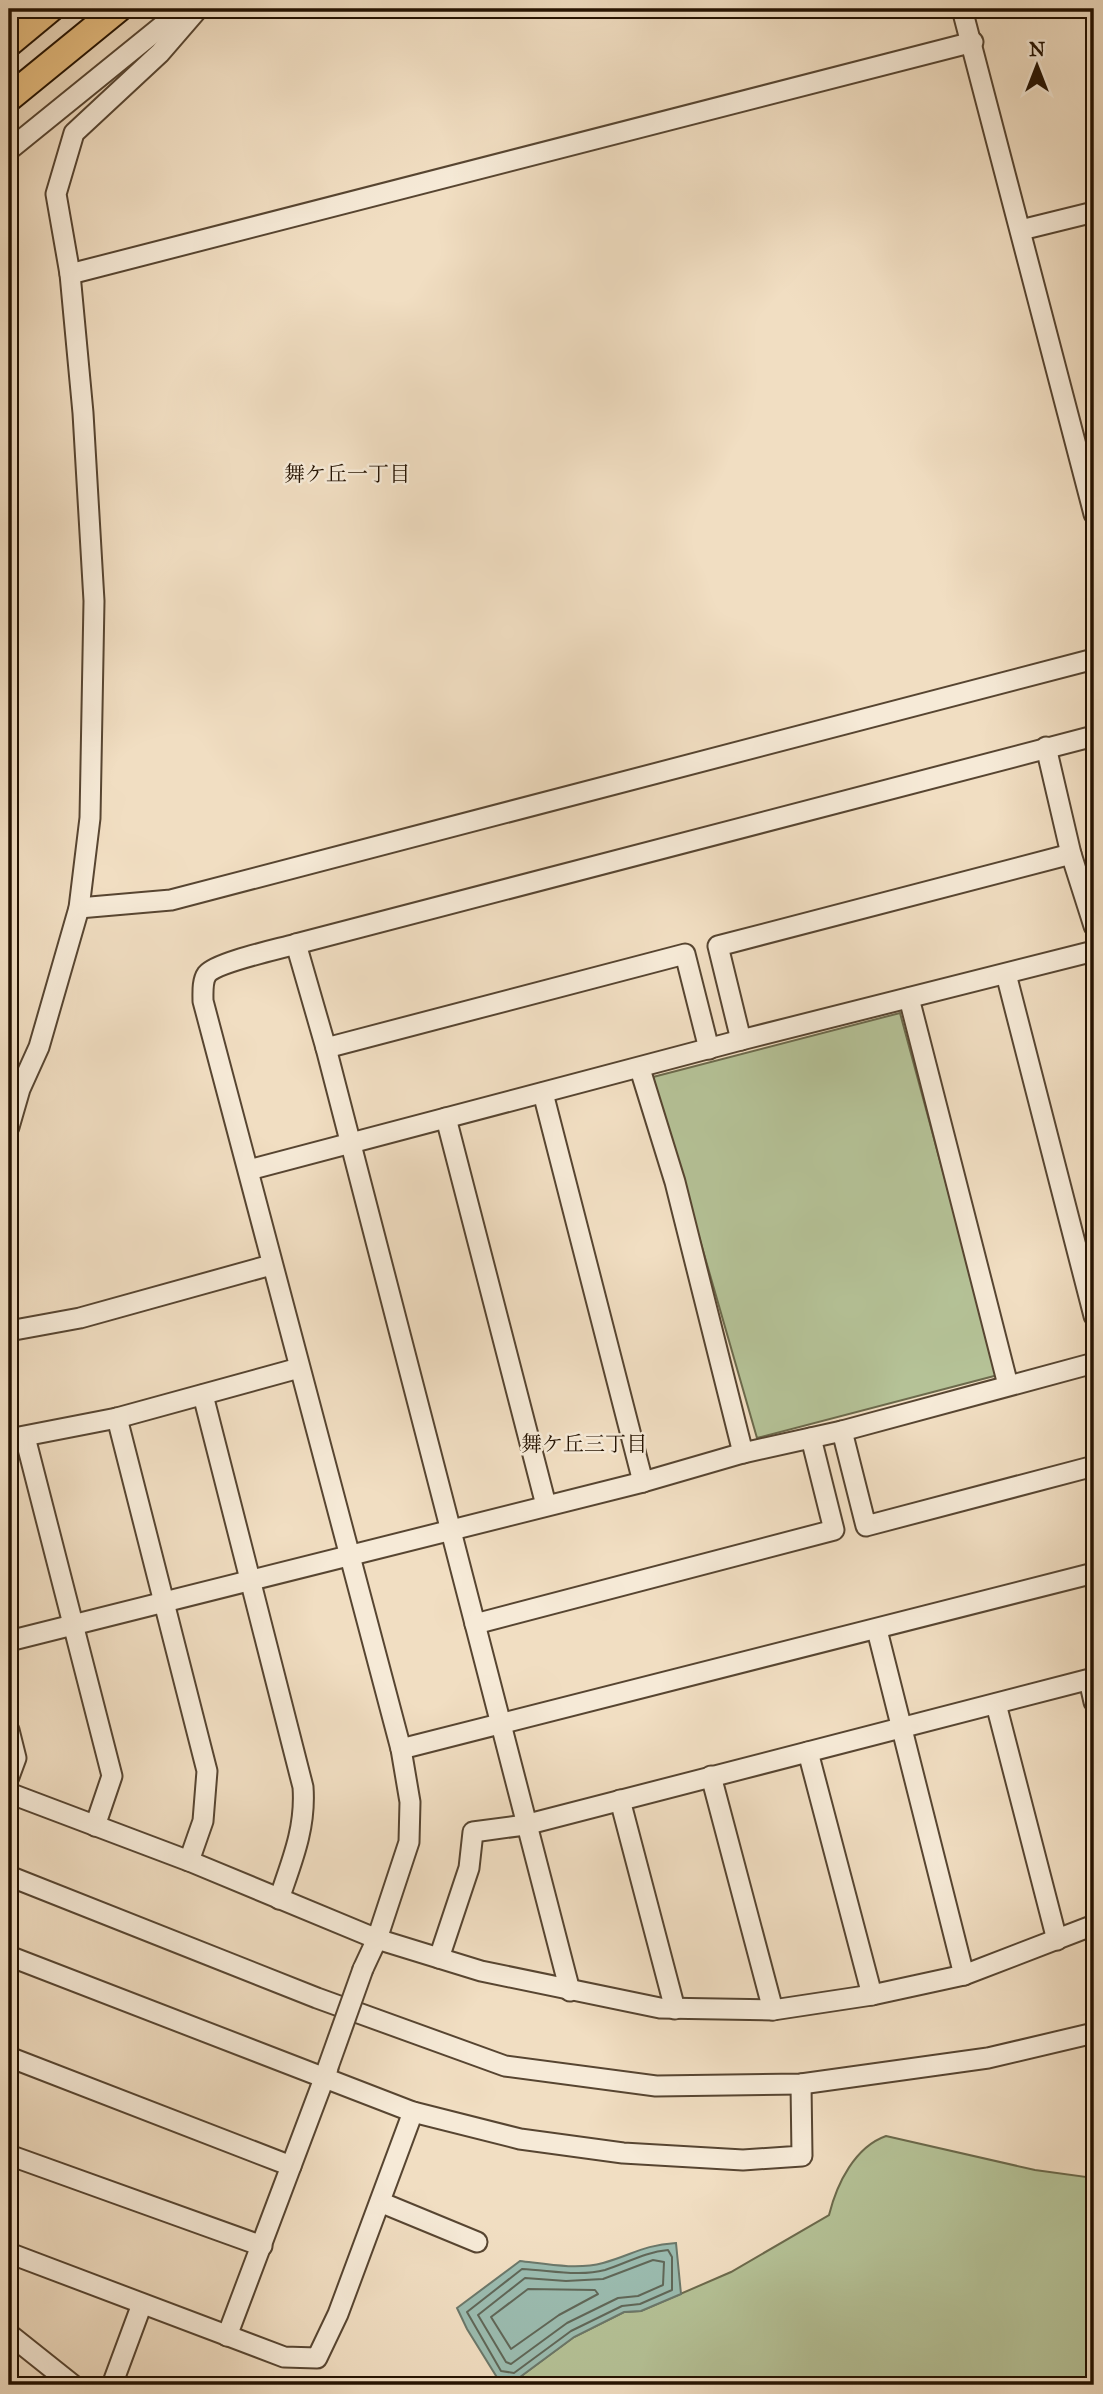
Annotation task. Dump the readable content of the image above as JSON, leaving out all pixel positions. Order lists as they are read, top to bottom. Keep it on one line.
{"districts":["舞ケ丘一丁目","舞ケ丘三丁目"],"north":"top"}
